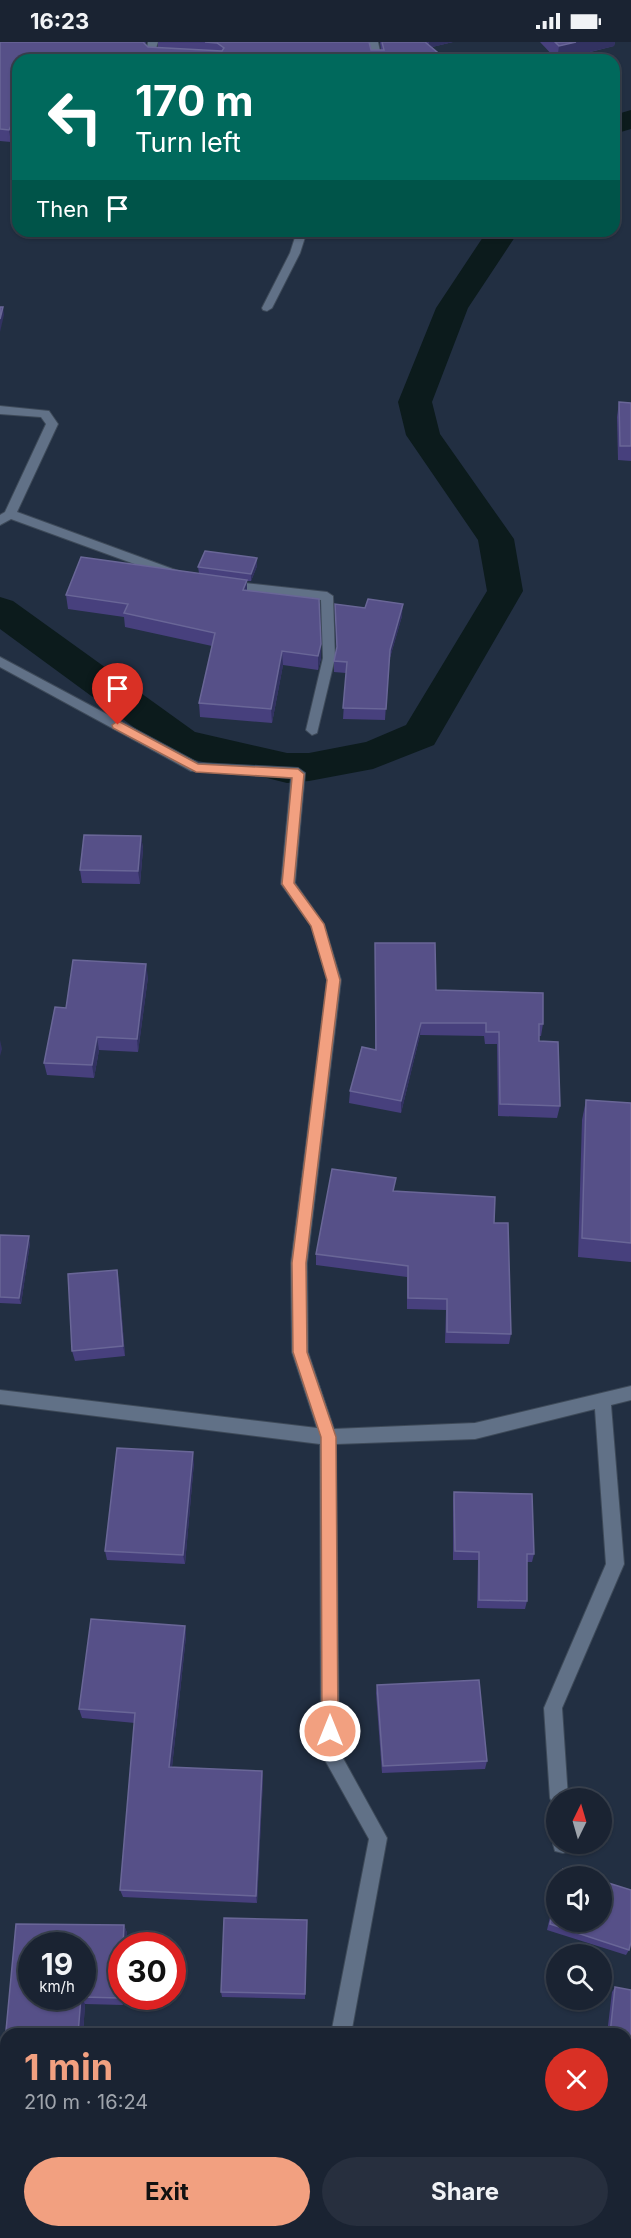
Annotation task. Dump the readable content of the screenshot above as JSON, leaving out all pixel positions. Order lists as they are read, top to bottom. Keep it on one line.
{"north":"top","page":{"status":"16:23","turn":["170 m","Turn left"],"then":"Then","speed":"19 km/h","limit":"30","heading":["1 min","210 m · 16:24"],"buttons":["Exit","Share"]}}
